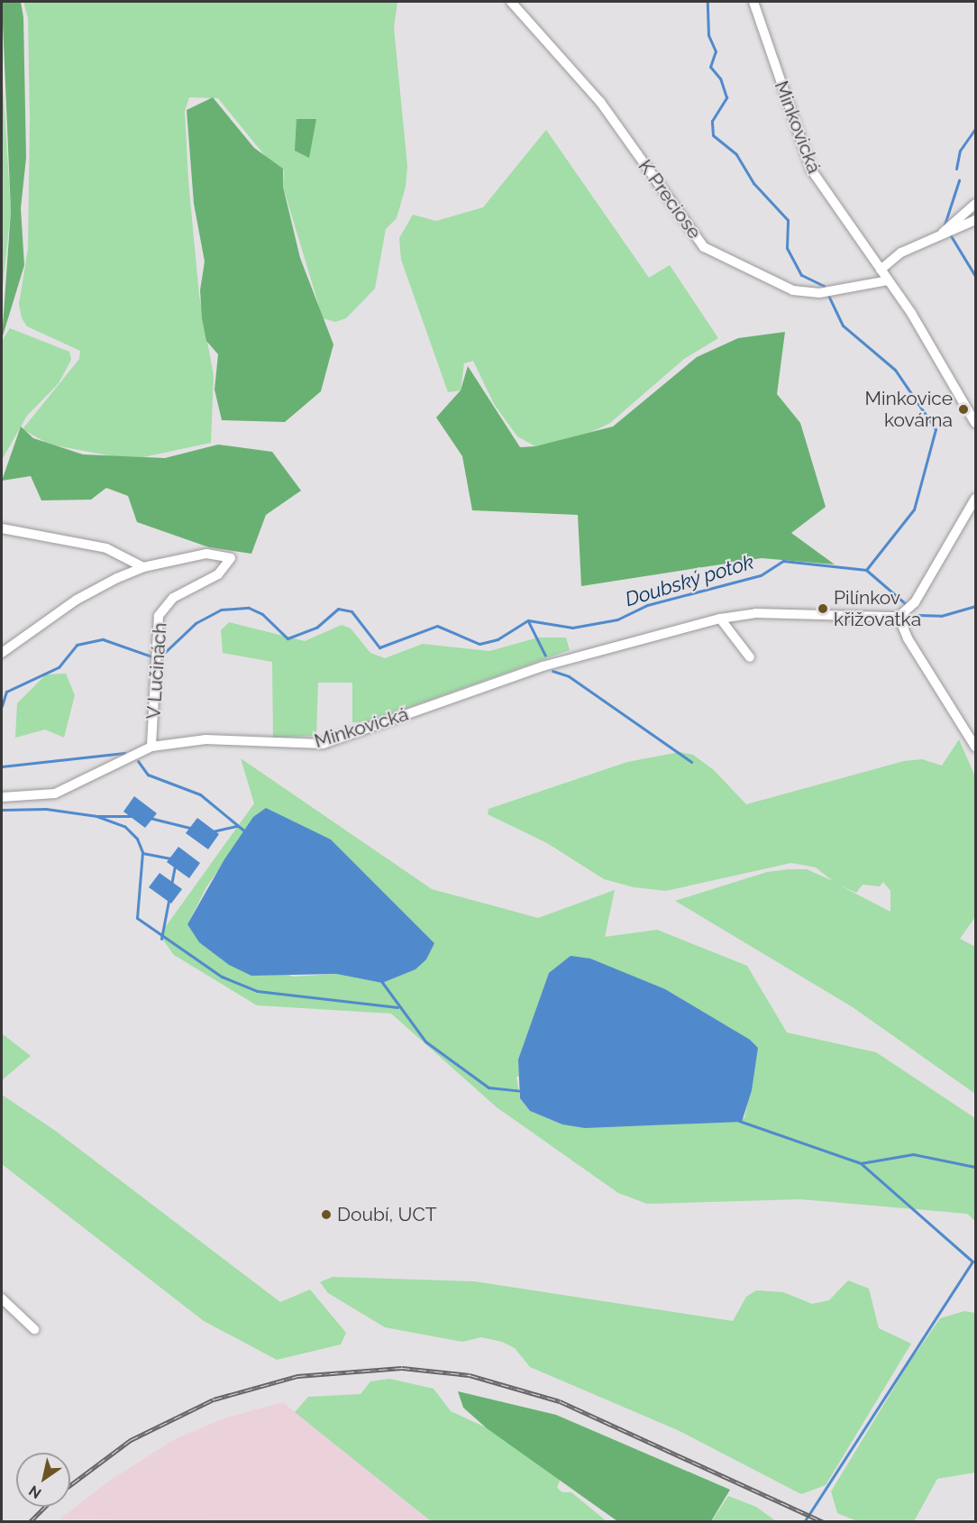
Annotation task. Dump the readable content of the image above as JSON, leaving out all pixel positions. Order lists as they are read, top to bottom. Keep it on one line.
{"streets":{"street":["Minkovická","K Preciose","V Lučinách"]},"crossings":[["Minkovická","K Preciose"],["Minkovická","V Lučinách"]],"water":["Doubský potok"],"places":["Minkovice kovárna","Pilínkov křižovatka","Doubí, UCT"],"north":"bottom left"}
